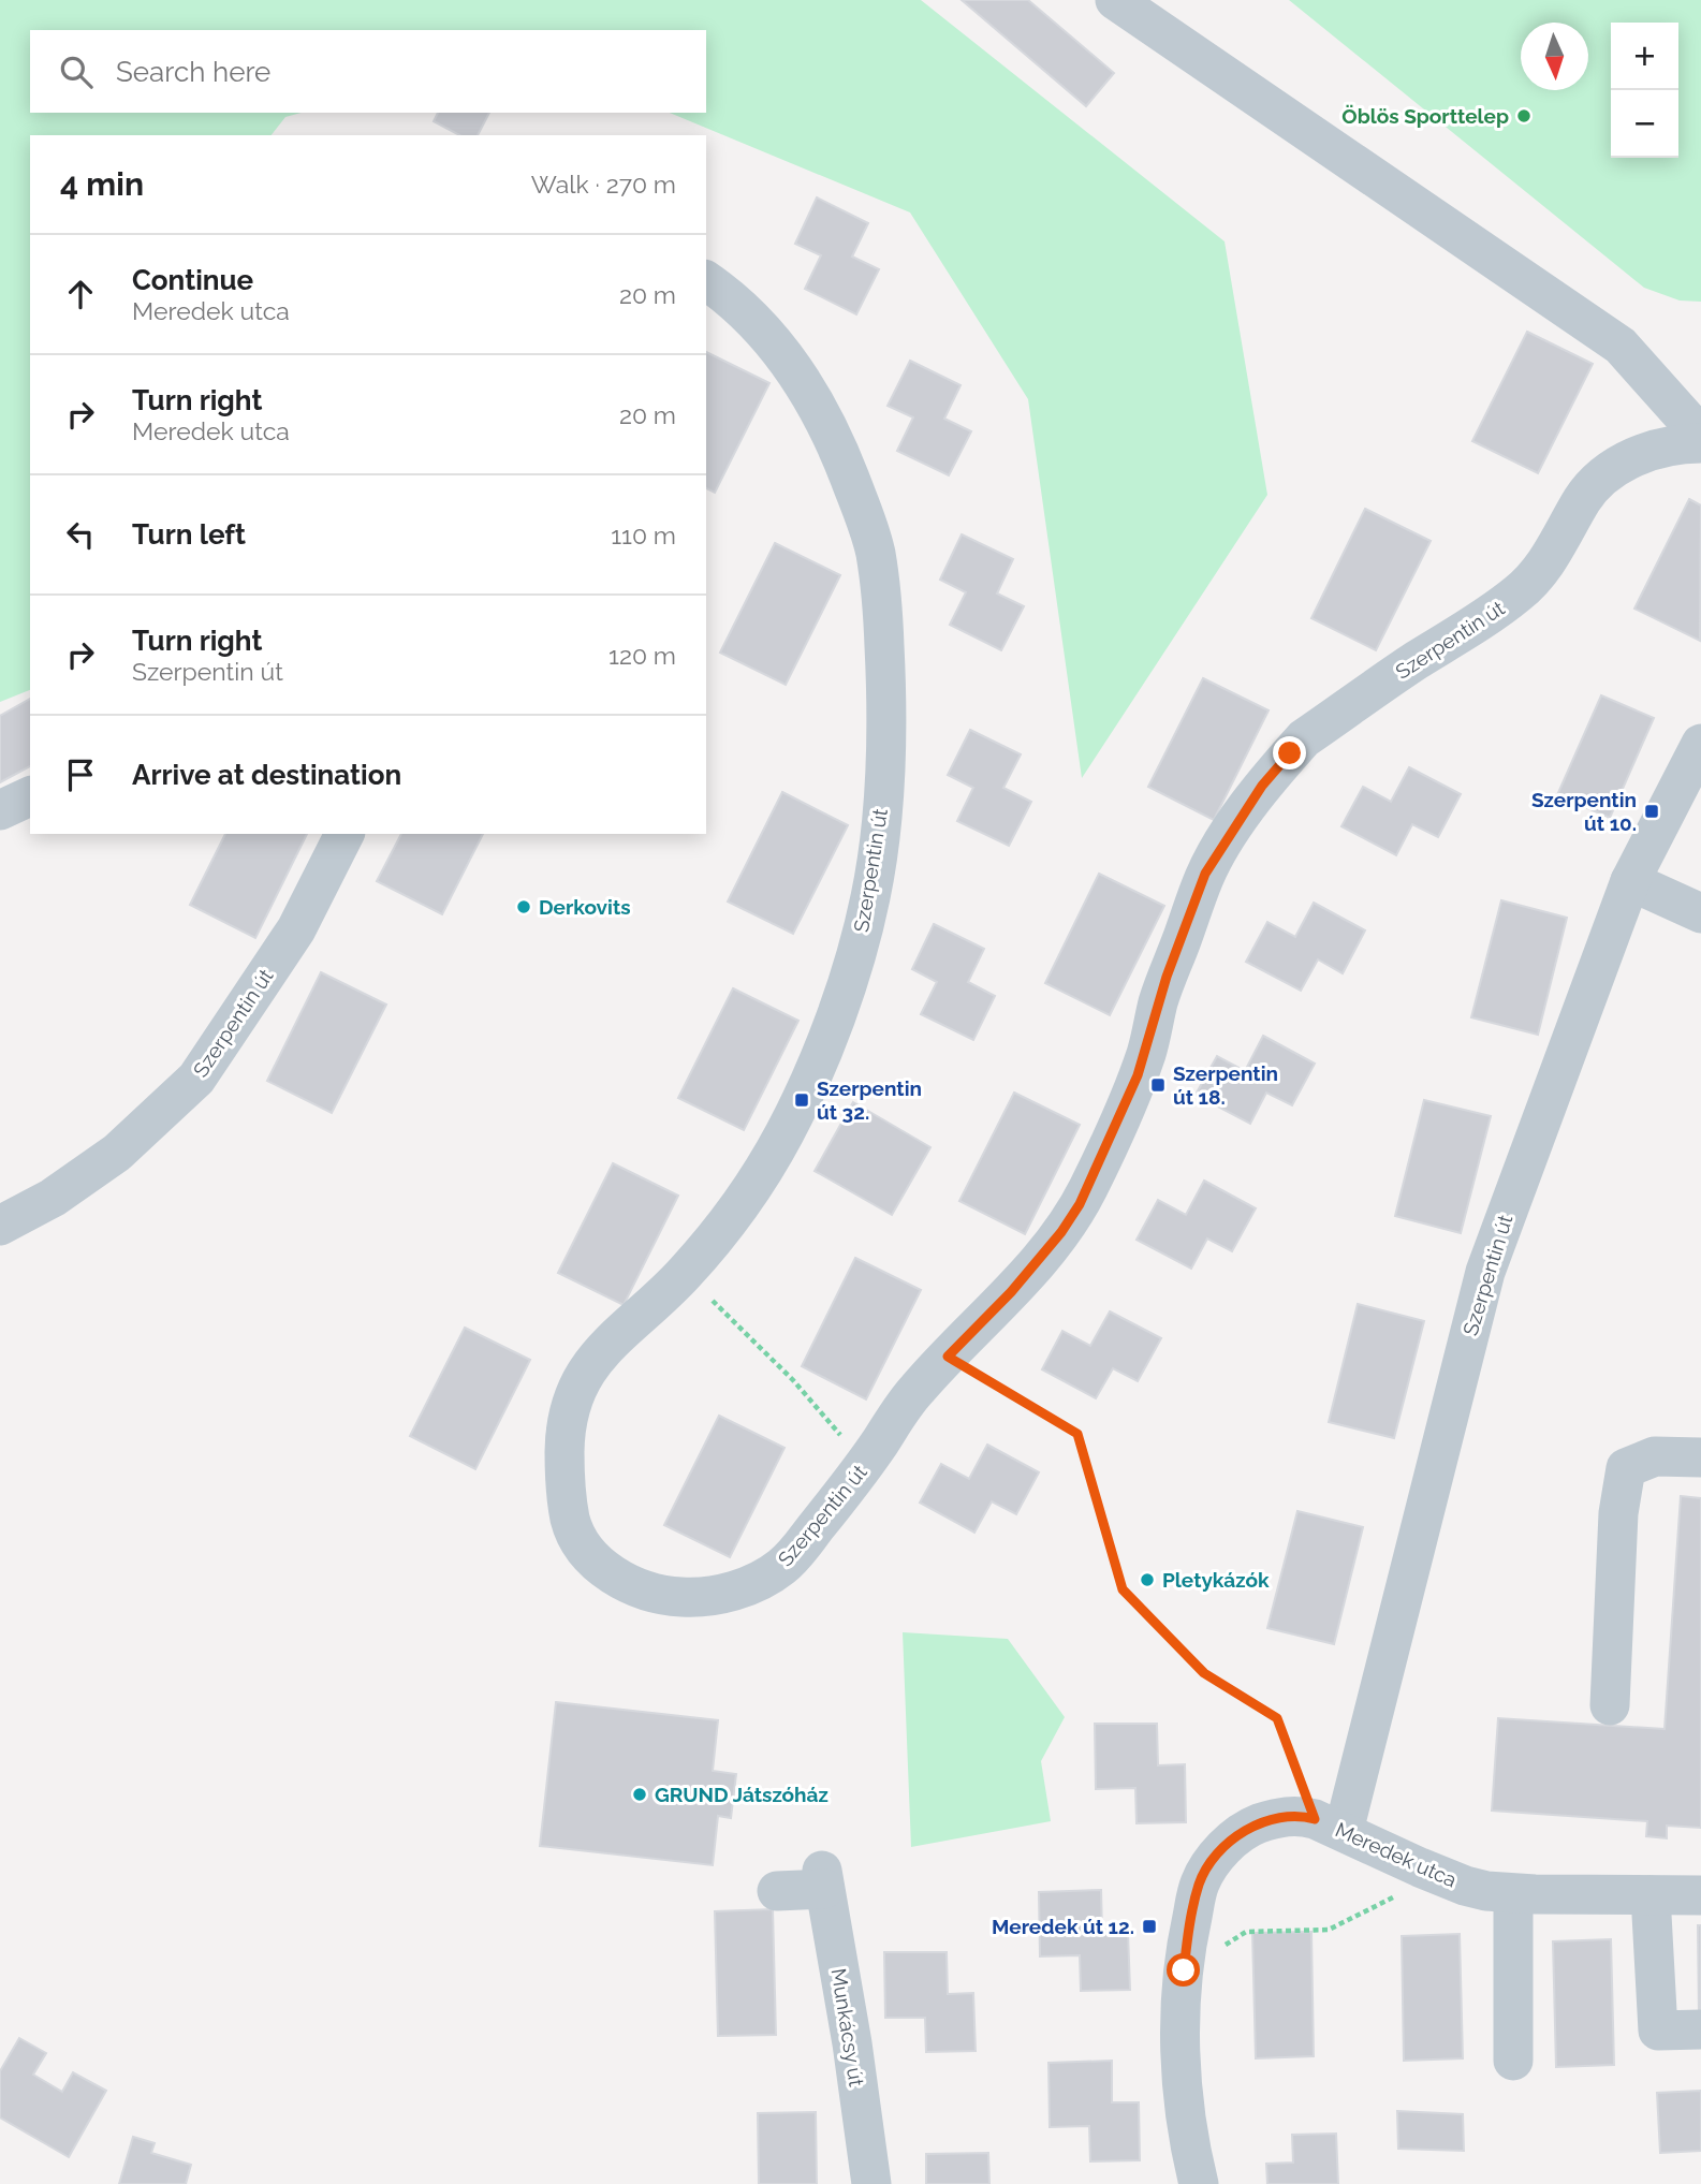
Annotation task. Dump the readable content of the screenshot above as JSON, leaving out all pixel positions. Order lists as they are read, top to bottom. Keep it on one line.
{"streets":{"street":["Szerpentin út","Meredek utca","Munkácsy út"]},"crossings":[["Szerpentin út","Meredek utca"]],"places":{"other":["Öblös Sporttelep","Derkovits","Pletykázók","GRUND Játszóház"],"transit":["Szerpentin út 10.","Szerpentin út 18.","Szerpentin út 32.","Meredek út 12."]},"north":"bottom","page":{"map_buttons":["+","−"],"search":"Search here","heading":["4 min","Walk · 270 m"],"list":[["Continue","Meredek utca","20 m"],["Turn right","Meredek utca","20 m"],["Turn left","110 m"],["Turn right","Szerpentin út","120 m"],"Arrive at destination"]}}
